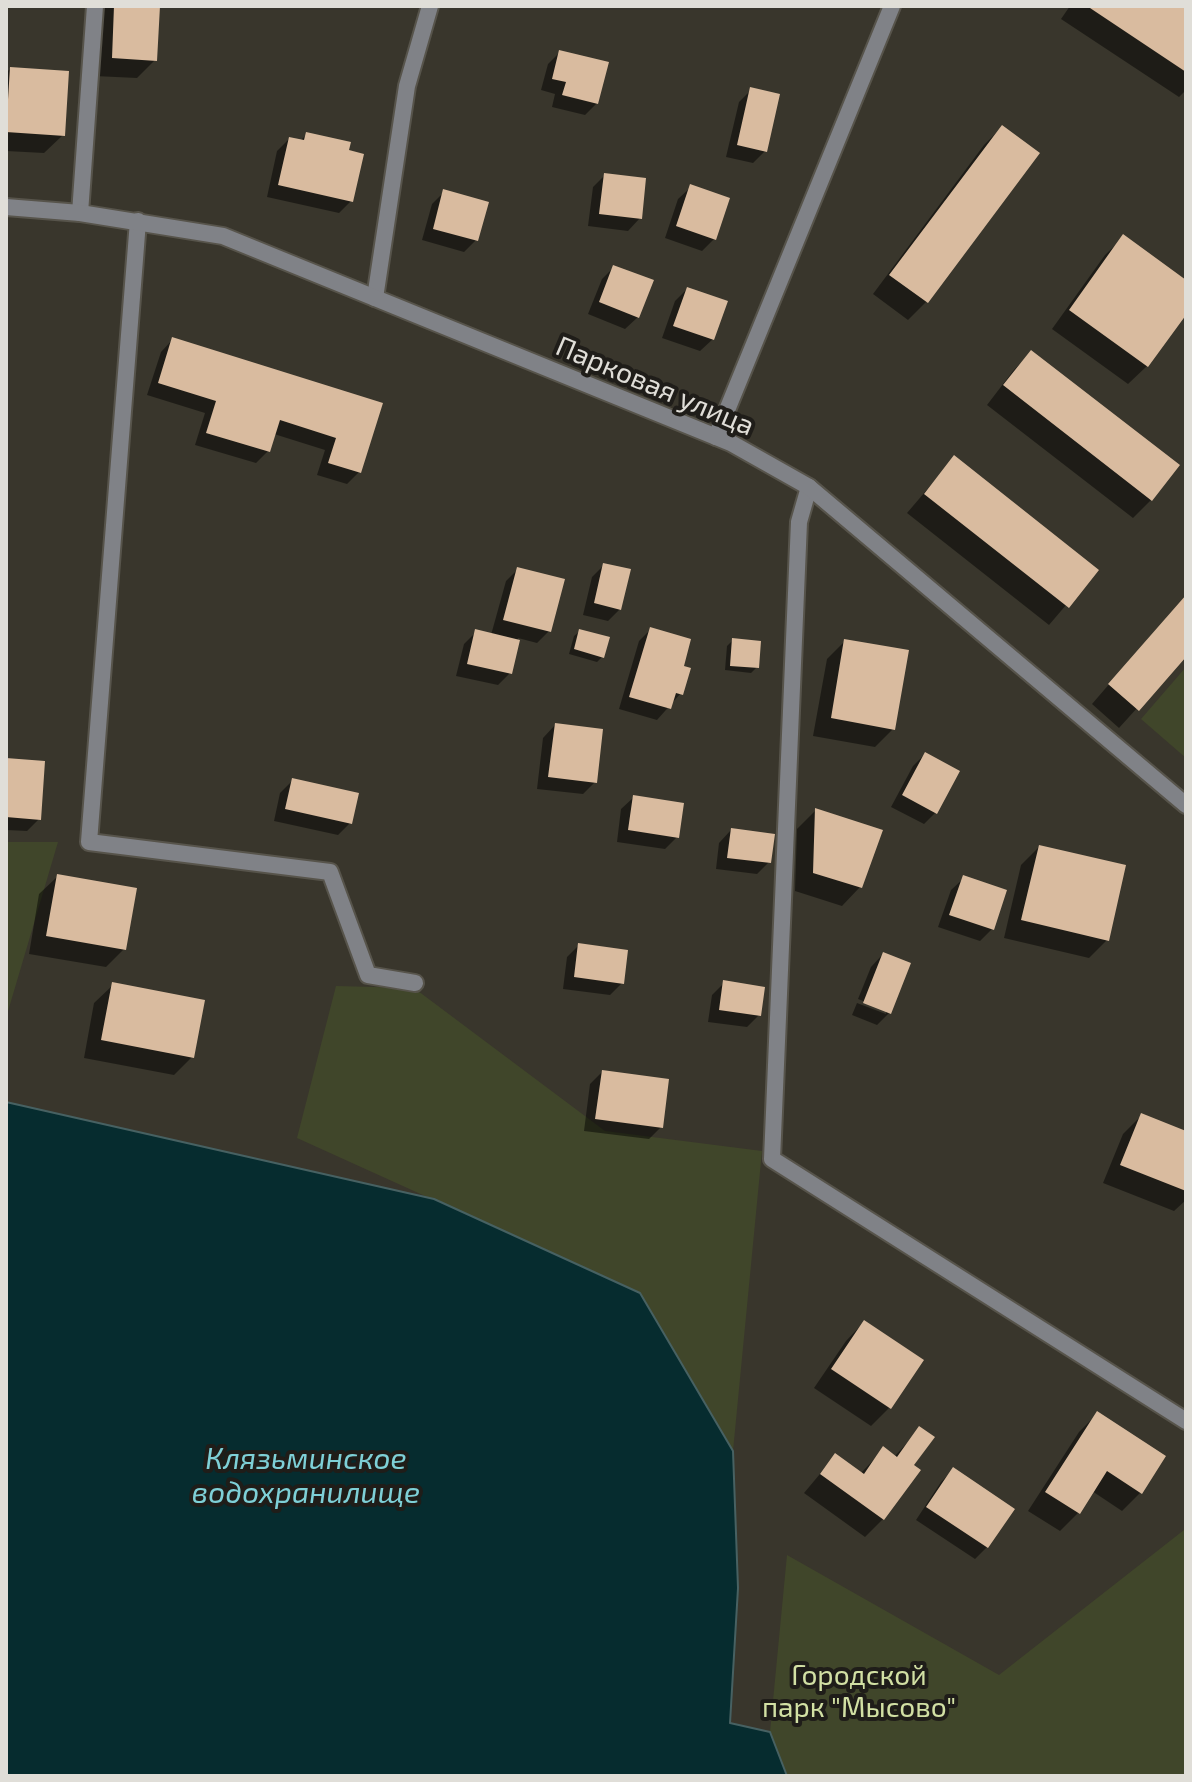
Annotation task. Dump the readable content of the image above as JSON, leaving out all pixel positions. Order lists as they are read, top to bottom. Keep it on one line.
{"streets":{"street":["Парковая улица"]},"water":["Клязьминское водохранилище"],"parks":["Городской парк \"Мысово\""]}
